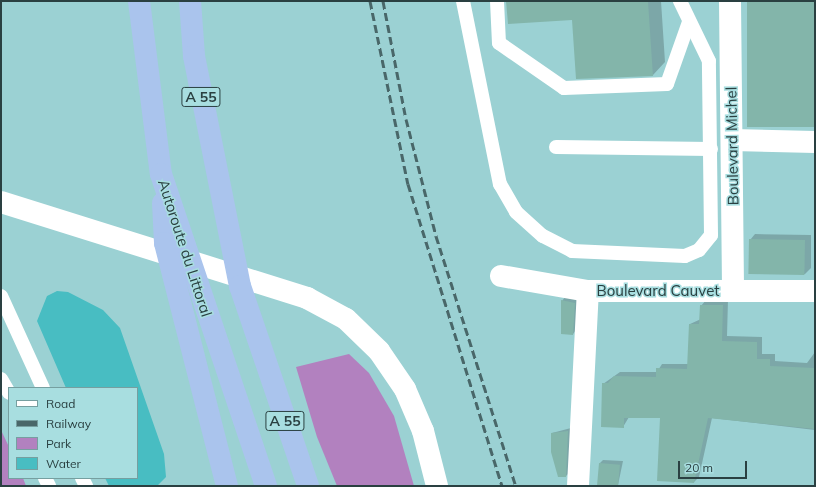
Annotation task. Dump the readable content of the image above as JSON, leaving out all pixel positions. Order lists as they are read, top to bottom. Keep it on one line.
{"streets":{"highway":["A 55","Autoroute du Littoral"],"street":["Boulevard Michel","Boulevard Cauvet"]},"crossings":[["Boulevard Michel","Boulevard Cauvet"]],"legend":["Road","Railway","Park","Water"],"scale_bar":"20 m"}
